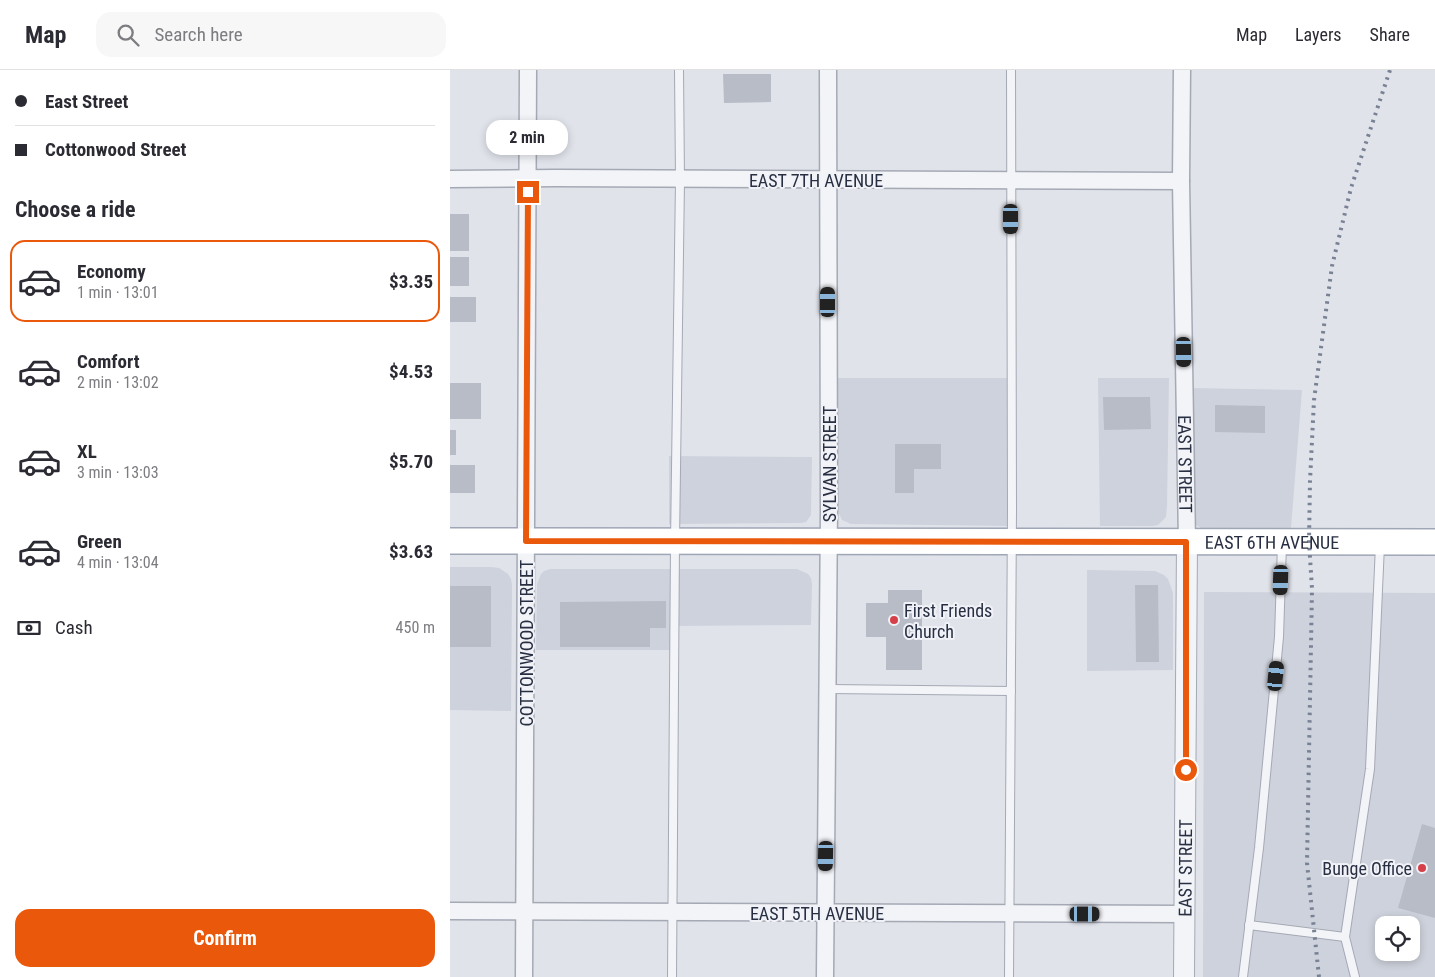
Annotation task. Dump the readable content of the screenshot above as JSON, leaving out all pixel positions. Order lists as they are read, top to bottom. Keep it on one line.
{"streets":{"main road":["EAST 6TH AVENUE"],"street":["EAST 7TH AVENUE","EAST STREET","SYLVAN STREET","COTTONWOOD STREET","EAST 5TH AVENUE"]},"crossings":[["EAST 7TH AVENUE","EAST STREET"],["EAST 7TH AVENUE","SYLVAN STREET"],["EAST 7TH AVENUE","COTTONWOOD STREET"],["EAST STREET","EAST 6TH AVENUE"],["EAST STREET","EAST 5TH AVENUE"],["SYLVAN STREET","EAST 6TH AVENUE"],["SYLVAN STREET","EAST 5TH AVENUE"],["EAST 6TH AVENUE","COTTONWOOD STREET"],["COTTONWOOD STREET","EAST 5TH AVENUE"]],"places":["First Friends Church","Bunge Office"],"page":{"header":"Map","search":"Search here","nav":["Map","Layers","Share"],"banner":["East Street","Cottonwood Street"],"bubble":"2 min","heading":"Choose a ride","list":[{"name":"Economy","note":"1 min · 13:01","value":"$3.35"},{"name":"Comfort","note":"2 min · 13:02","value":"$4.53"},{"name":"XL","note":"3 min · 13:03","value":"$5.70"},{"name":"Green","note":"4 min · 13:04","value":"$3.63"}],"pay":["Cash","450 m"],"buttons":"Confirm"}}
